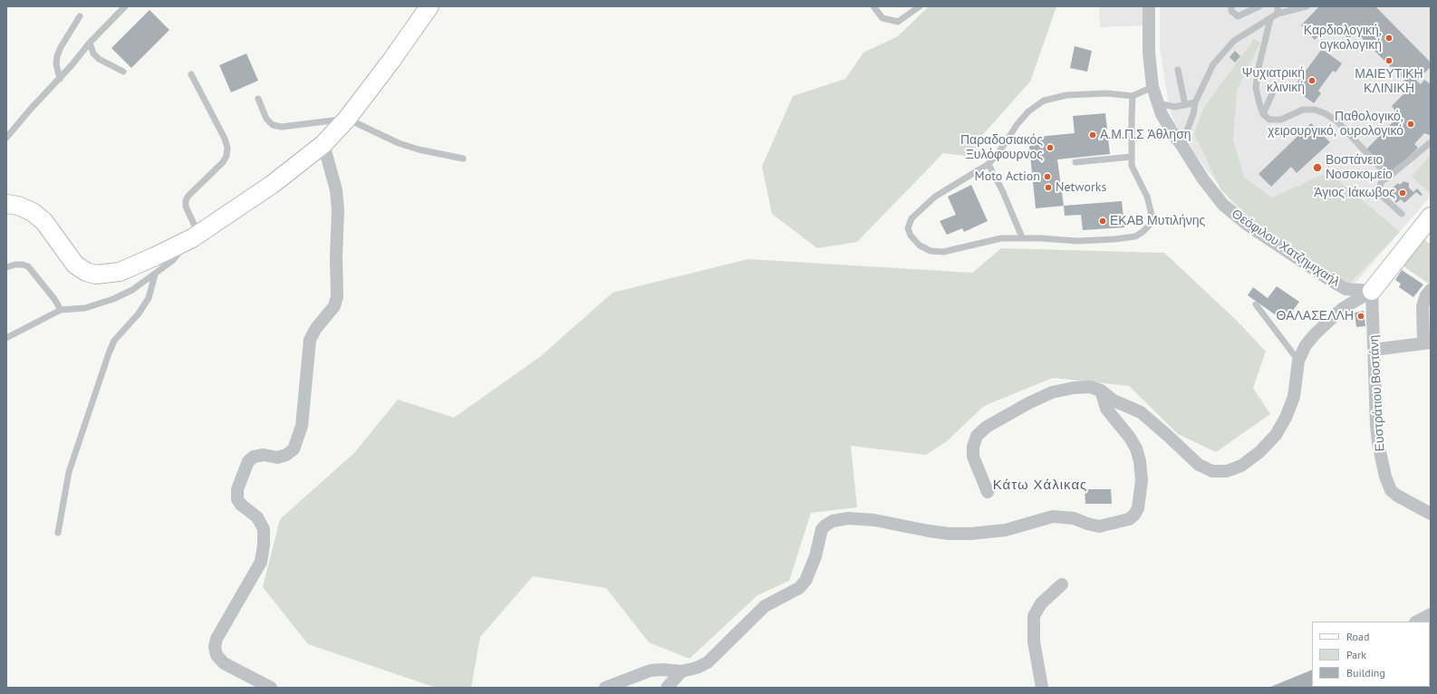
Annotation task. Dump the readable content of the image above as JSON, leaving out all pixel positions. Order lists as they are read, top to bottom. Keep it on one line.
{"streets":{"street":["Θεόφιλου Χατζημιχαήλ","Ευστράτιου Βοστάνη"]},"crossings":[["Θεόφιλου Χατζημιχαήλ","Ευστράτιου Βοστάνη"]],"districts":["Κάτω Χάλικας"],"places":["Καρδιολογική, ογκολογική","ΜΑΙΕΥΤΙΚΗ ΚΛΙΝΙΚΗ","Ψυχιατρική κλινική","Παθολογικό, χειρουργικό, ουρολογικό","Α.Μ.Π.Σ Άθληση","Παραδοσιακός Ξυλόφουρνος","Βοστάνειο Νοσοκομείο","Moto Action","Networks","Άγιος Ιάκωβος","ΕΚΑΒ Μυτιλήνης","ΘΑΛΑΣΕΛΛΗ"],"legend":["Road","Park","Building"]}
